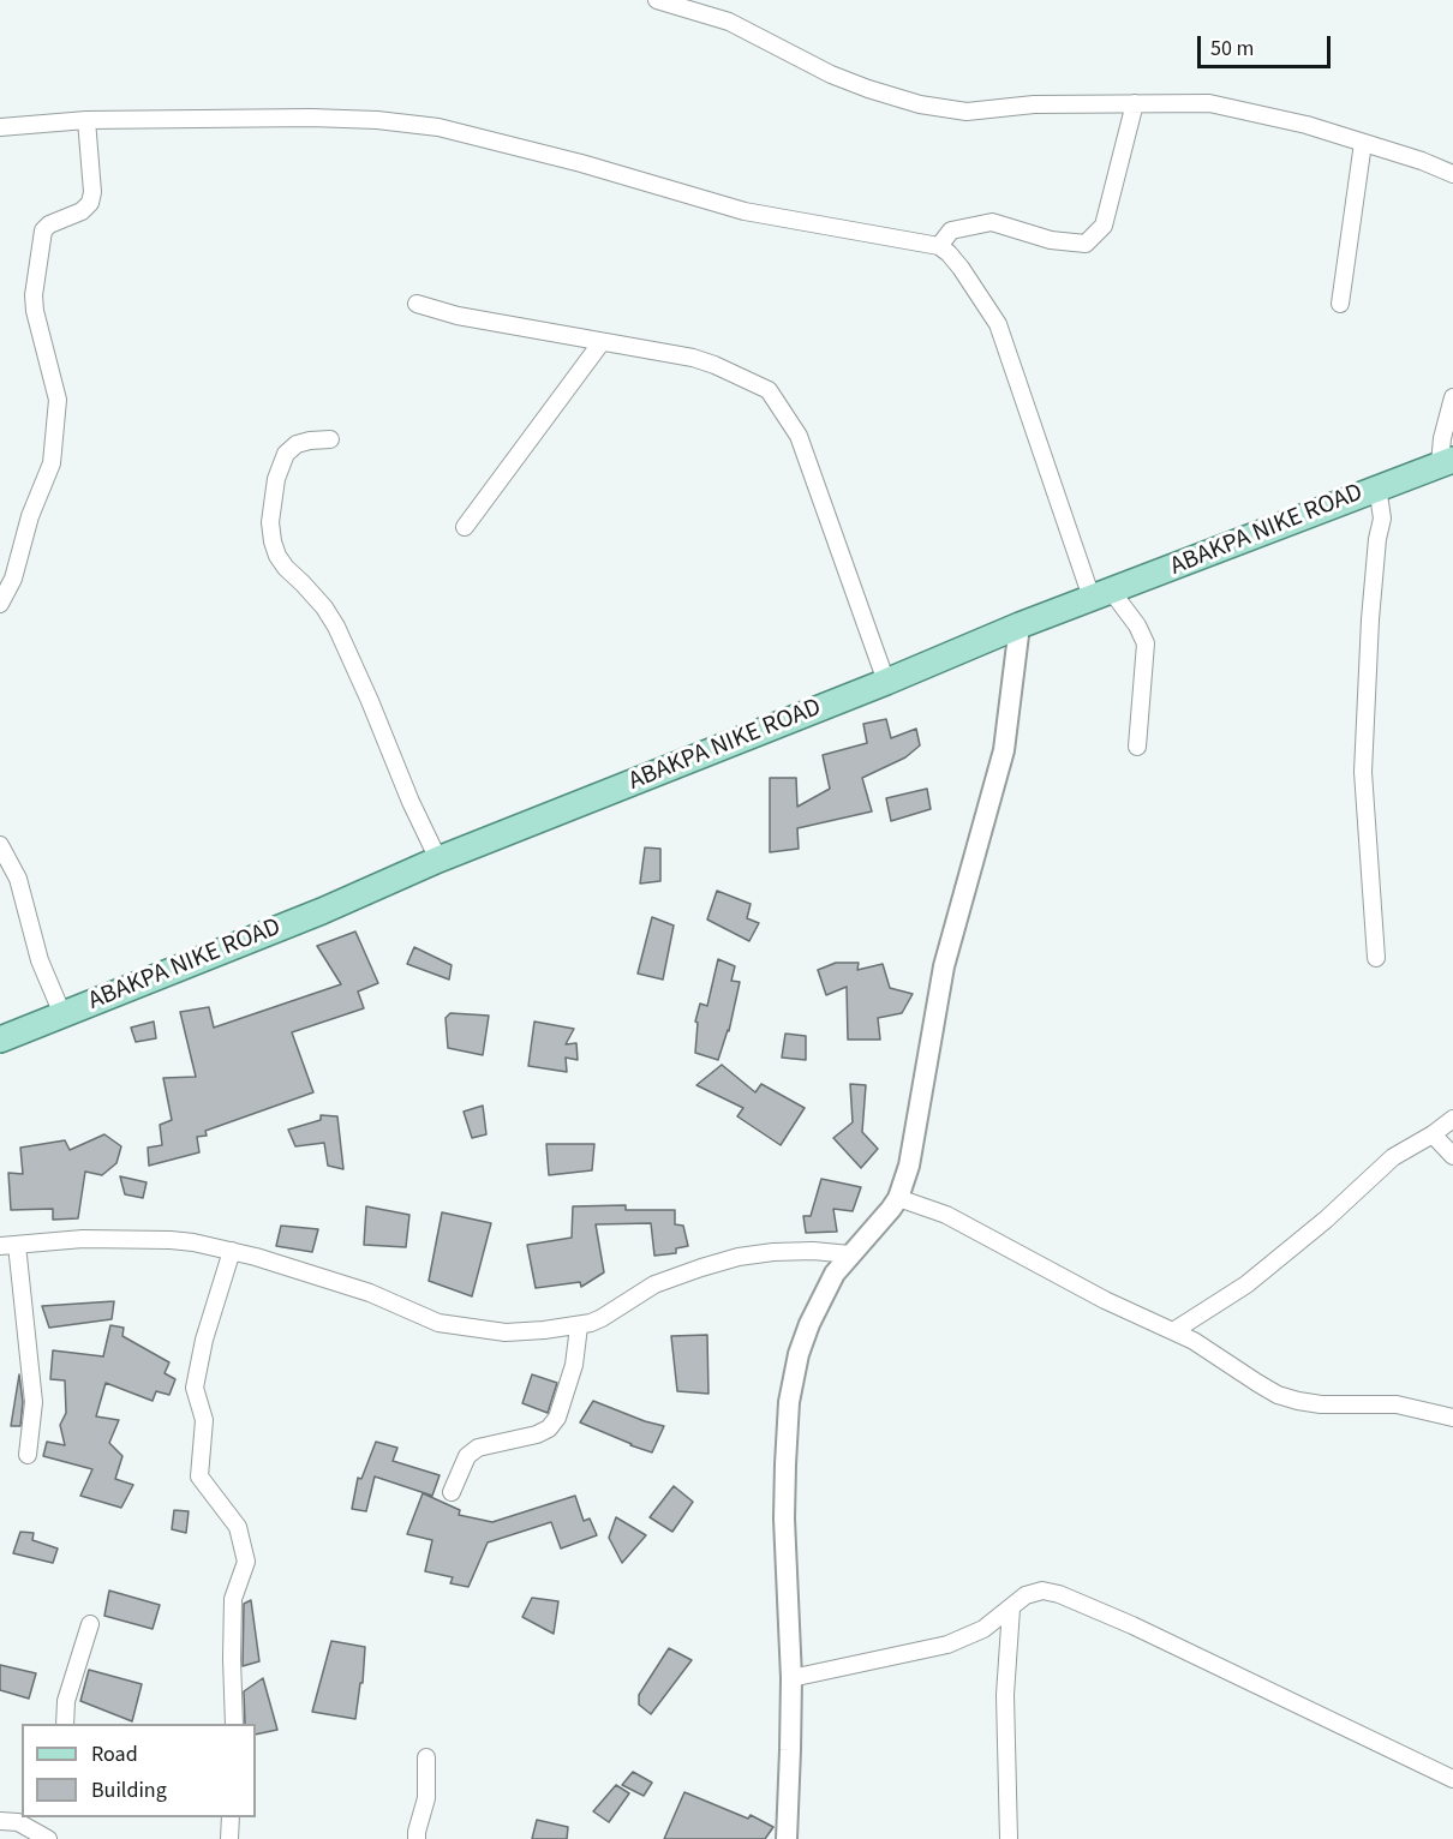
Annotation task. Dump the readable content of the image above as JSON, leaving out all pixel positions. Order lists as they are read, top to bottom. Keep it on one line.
{"streets":{"main road":["ABAKPA NIKE ROAD"]},"legend":["Road","Building"],"scale_bar":"50 m"}
